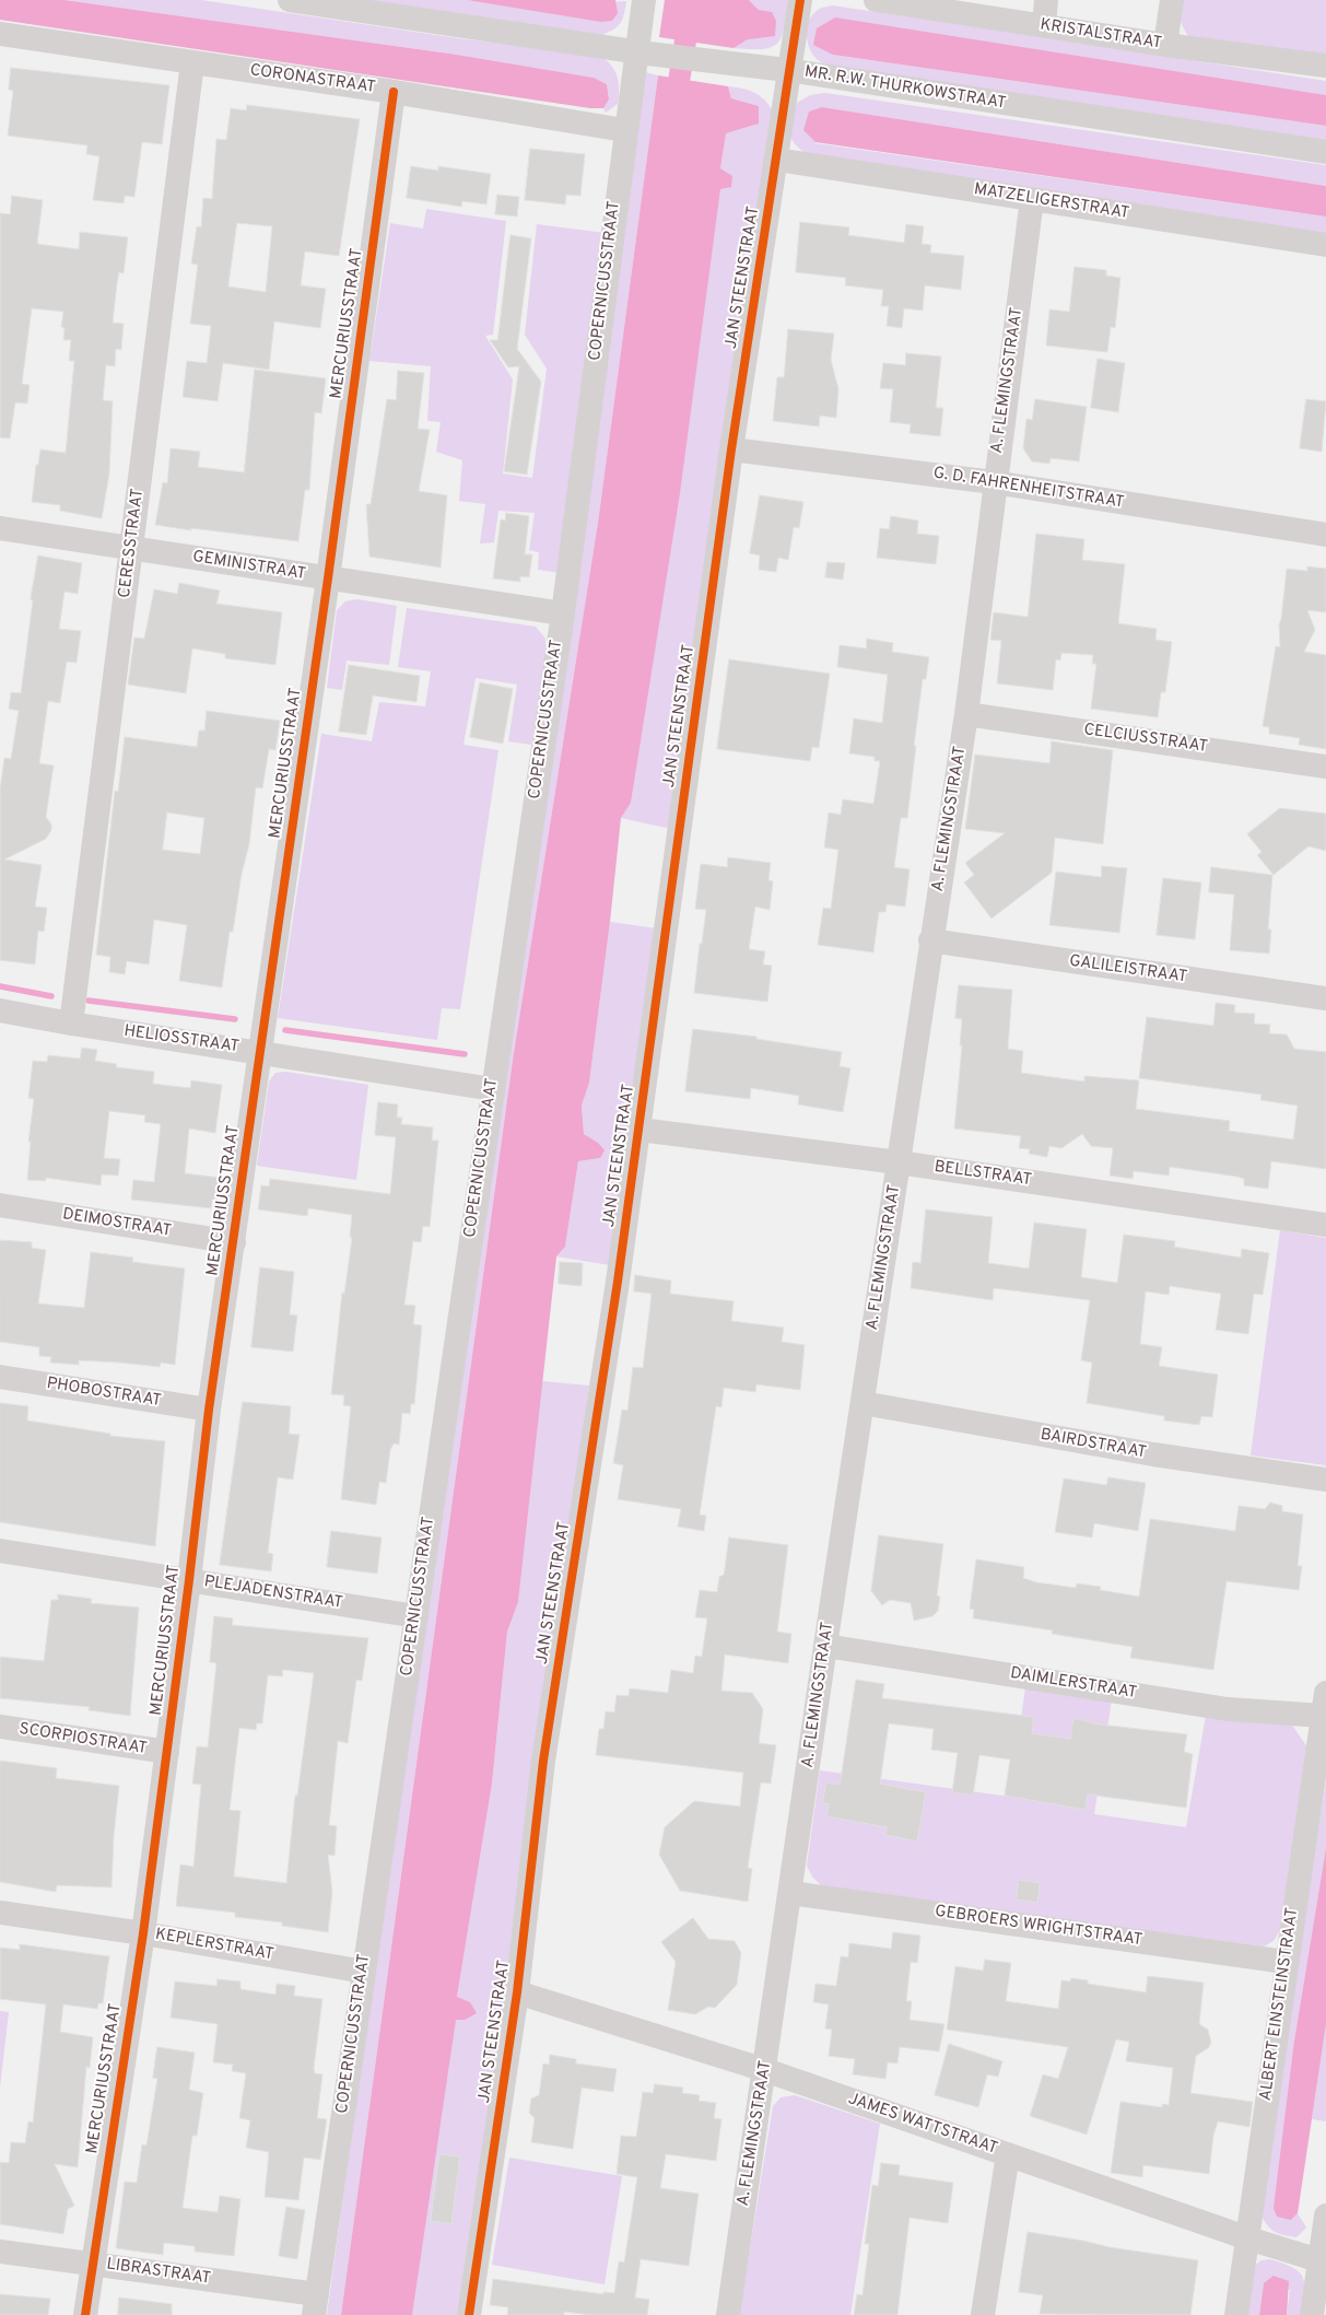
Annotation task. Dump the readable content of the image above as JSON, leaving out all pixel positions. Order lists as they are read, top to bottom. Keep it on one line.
{"streets":{"street":["KRISTALSTRAAT","CORONASTRAAT","MR. R.W. THURKOWSTRAAT","MATZELIGERSTRAAT","JAN STEENSTRAAT","COPERNICUSSTRAAT","MERCURIUSSTRAAT","A. FLEMINGSTRAAT","G. D. FAHRENHEITSTRAAT","CERESSTRAAT","GEMINISTRAAT","CELCIUSSTRAAT","GALILEISTRAAT","HELIOSSTRAAT","BELLSTRAAT","DEIMOSTRAAT","PHOBOSTRAAT","BAIRDSTRAAT","PLEJADENSTRAAT","DAIMLERSTRAAT","SCORPIOSTRAAT","GEBROERS WRIGHTSTRAAT","KEPLERSTRAAT","ALBERT EINSTEINSTRAAT","JAMES WATTSTRAAT","LIBRASTRAAT"]},"crossings":[["CORONASTRAAT","COPERNICUSSTRAAT"],["CORONASTRAAT","MERCURIUSSTRAAT"],["CORONASTRAAT","CERESSTRAAT"],["MR. R.W. THURKOWSTRAAT","JAN STEENSTRAAT"],["MR. R.W. THURKOWSTRAAT","COPERNICUSSTRAAT"],["MATZELIGERSTRAAT","JAN STEENSTRAAT"],["MATZELIGERSTRAAT","A. FLEMINGSTRAAT"],["JAN STEENSTRAAT","G. D. FAHRENHEITSTRAAT"],["JAN STEENSTRAAT","BELLSTRAAT"],["JAN STEENSTRAAT","JAMES WATTSTRAAT"],["COPERNICUSSTRAAT","GEMINISTRAAT"],["COPERNICUSSTRAAT","HELIOSSTRAAT"],["COPERNICUSSTRAAT","PLEJADENSTRAAT"],["COPERNICUSSTRAAT","KEPLERSTRAAT"],["COPERNICUSSTRAAT","LIBRASTRAAT"],["MERCURIUSSTRAAT","GEMINISTRAAT"],["MERCURIUSSTRAAT","HELIOSSTRAAT"],["MERCURIUSSTRAAT","DEIMOSTRAAT"],["MERCURIUSSTRAAT","PHOBOSTRAAT"],["MERCURIUSSTRAAT","PLEJADENSTRAAT"],["MERCURIUSSTRAAT","SCORPIOSTRAAT"],["MERCURIUSSTRAAT","KEPLERSTRAAT"],["MERCURIUSSTRAAT","LIBRASTRAAT"],["A. FLEMINGSTRAAT","G. D. FAHRENHEITSTRAAT"],["A. FLEMINGSTRAAT","CELCIUSSTRAAT"],["A. FLEMINGSTRAAT","GALILEISTRAAT"],["A. FLEMINGSTRAAT","BELLSTRAAT"],["A. FLEMINGSTRAAT","BAIRDSTRAAT"],["A. FLEMINGSTRAAT","DAIMLERSTRAAT"],["A. FLEMINGSTRAAT","GEBROERS WRIGHTSTRAAT"],["A. FLEMINGSTRAAT","JAMES WATTSTRAAT"],["CERESSTRAAT","GEMINISTRAAT"],["CERESSTRAAT","HELIOSSTRAAT"],["DAIMLERSTRAAT","ALBERT EINSTEINSTRAAT"],["GEBROERS WRIGHTSTRAAT","ALBERT EINSTEINSTRAAT"],["ALBERT EINSTEINSTRAAT","JAMES WATTSTRAAT"]]}
